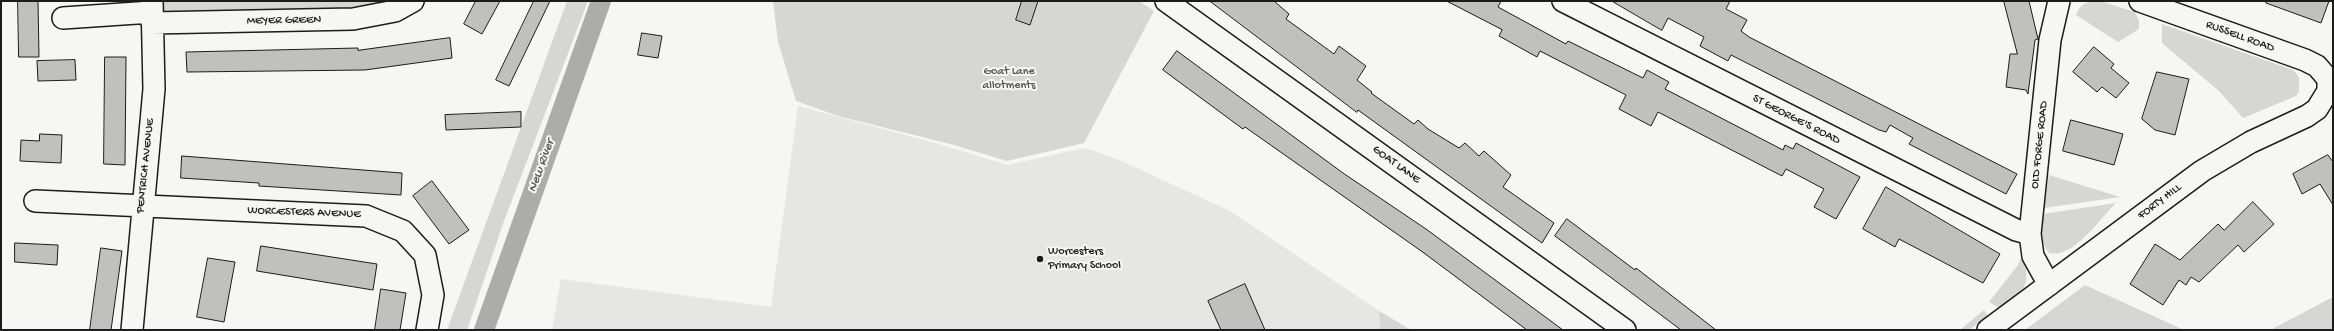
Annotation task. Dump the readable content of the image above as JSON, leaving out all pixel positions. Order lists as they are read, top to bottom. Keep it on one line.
{"streets":{"street":["MEYER GREEN","RUSSELL ROAD","ST GEORGE'S ROAD","OLD FORGE ROAD","GOAT LANE","PENTRICH AVENUE","FORTY HILL","WORCESTERS AVENUE"]},"crossings":[["MEYER GREEN","PENTRICH AVENUE"],["RUSSELL ROAD","FORTY HILL"],["ST GEORGE'S ROAD","OLD FORGE ROAD"],["OLD FORGE ROAD","FORTY HILL"],["PENTRICH AVENUE","WORCESTERS AVENUE"]],"water":["New River"],"parks":["Goat Lane allotments"],"places":["Worcesters Primary School"]}
